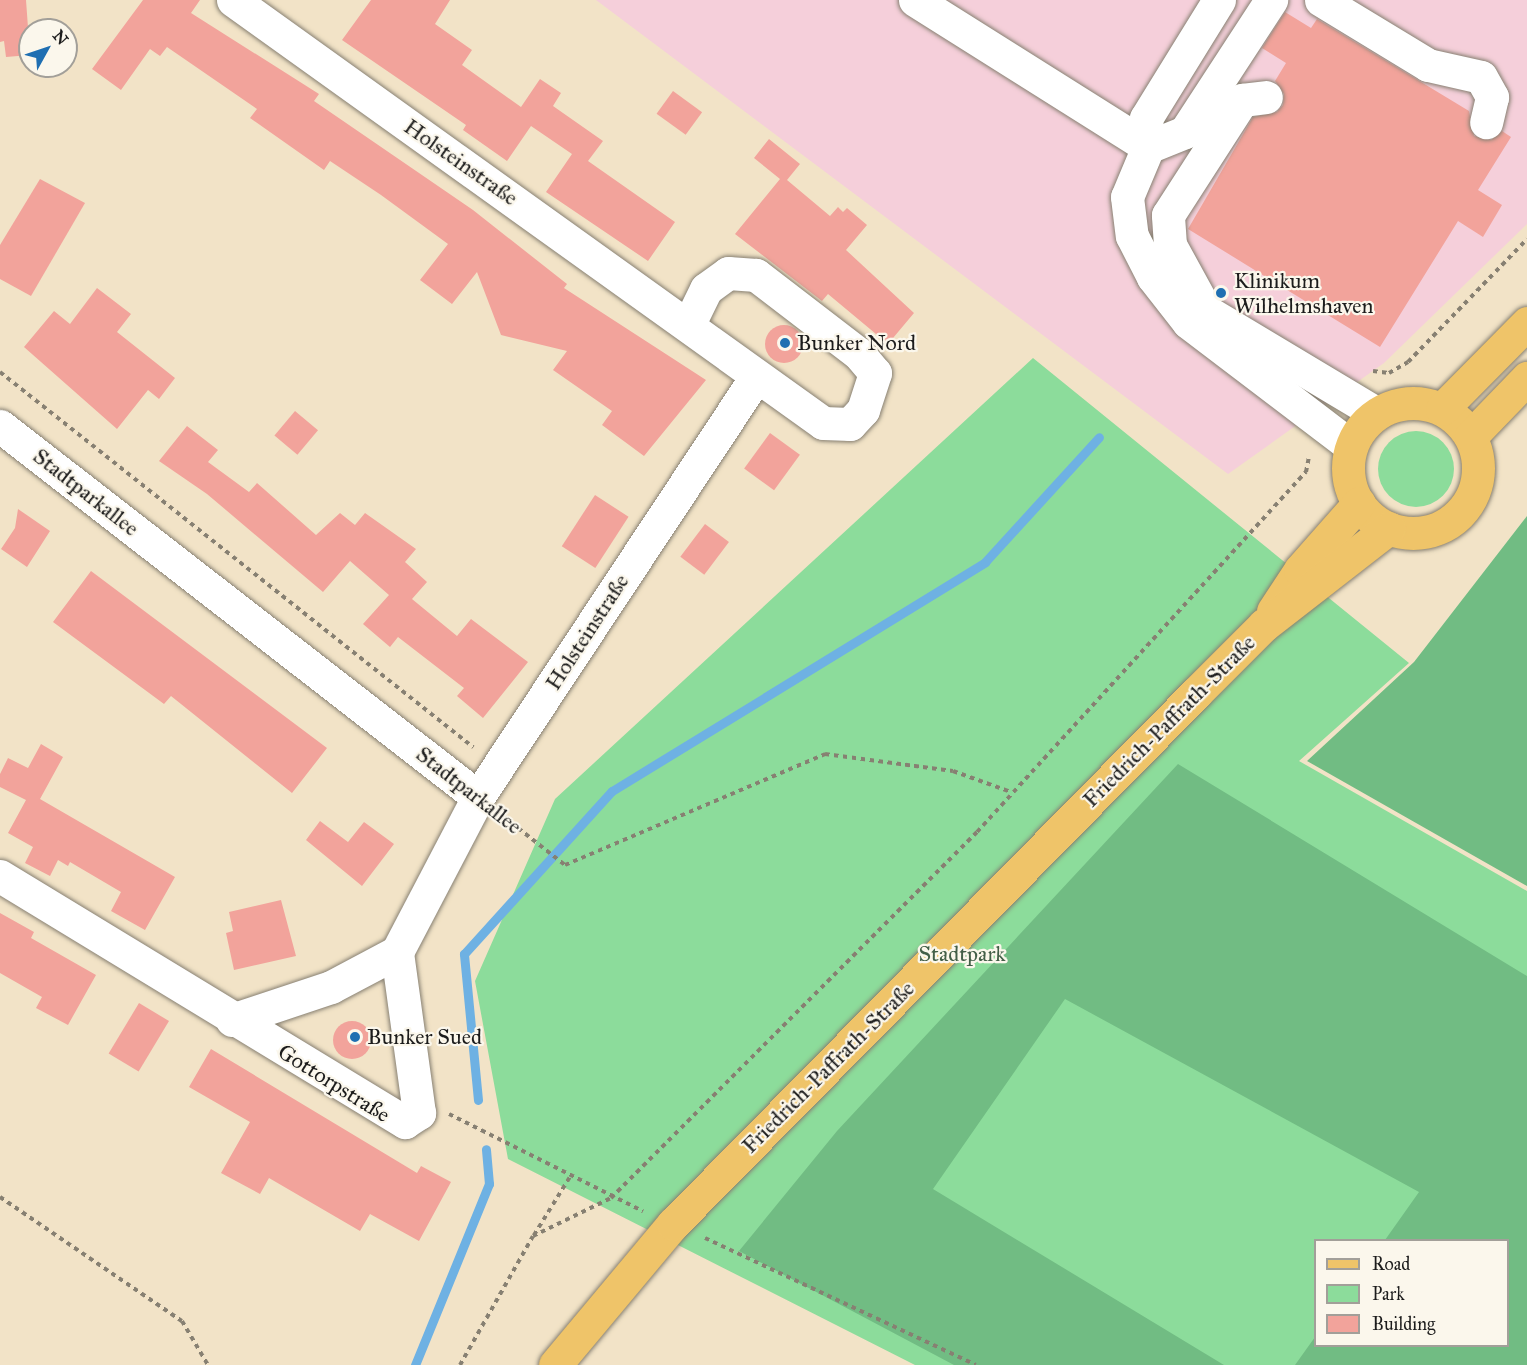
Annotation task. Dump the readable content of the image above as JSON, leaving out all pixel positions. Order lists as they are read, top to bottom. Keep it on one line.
{"streets":{"main road":["Friedrich-Paffrath-Straße"],"street":["Holsteinstraße","Stadtparkallee","Gottorpstraße"]},"crossings":[["Holsteinstraße","Stadtparkallee"]],"parks":["Stadtpark"],"places":["Klinikum Wilhelmshaven","Bunker Nord","Bunker Sued"],"legend":["Road","Park","Building"],"north":"top right"}
